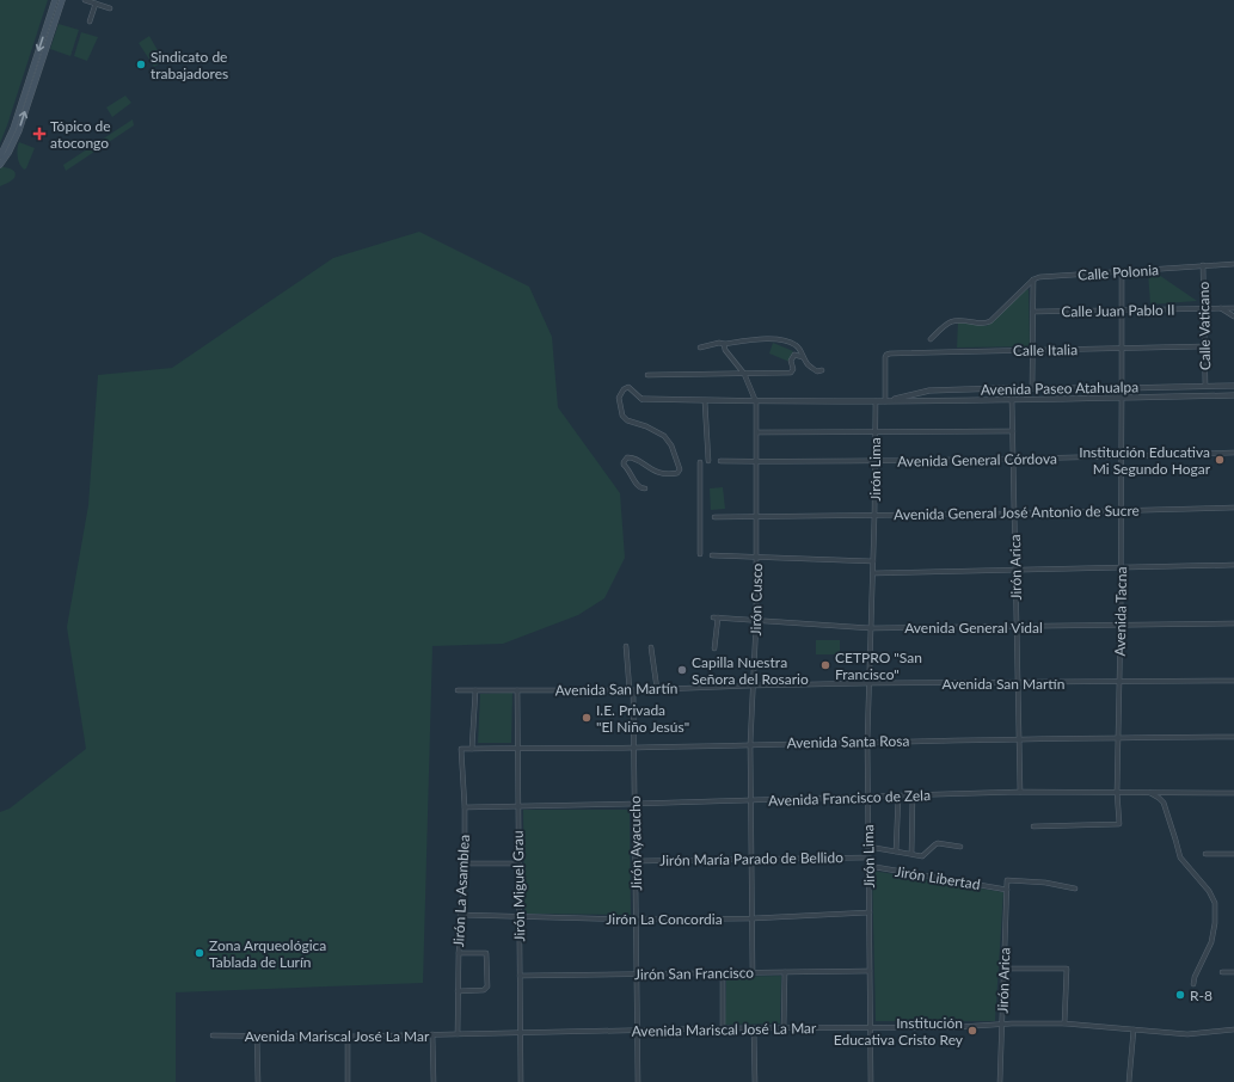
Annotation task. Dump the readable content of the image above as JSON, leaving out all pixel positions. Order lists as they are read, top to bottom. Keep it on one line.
{"streets":{"street":["Calle Polonia","Calle Juan Pablo II","Calle Vaticano","Calle Italia","Avenida Paseo Atahualpa","Avenida General Córdova","Jirón Lima","Avenida General José Antonio de Sucre","Jirón Arica","Jirón Cusco","Avenida Tacna","Avenida General Vidal","Avenida San Martín","Avenida Santa Rosa","Avenida Francisco de Zela","Jirón Ayacucho","Jirón María Parado de Bellido","Jirón Libertad","Jirón Miguel Grau","Jirón La Asamblea","Jirón La Concordia","Jirón San Francisco","Avenida Mariscal José La Mar"]},"crossings":[["Calle Polonia","Calle Vaticano"],["Calle Juan Pablo II","Calle Vaticano"],["Calle Vaticano","Calle Italia"],["Calle Vaticano","Avenida Paseo Atahualpa"],["Calle Italia","Avenida Paseo Atahualpa"],["Avenida Paseo Atahualpa","Jirón Lima"],["Avenida Paseo Atahualpa","Jirón Arica"],["Avenida Paseo Atahualpa","Jirón Cusco"],["Avenida Paseo Atahualpa","Avenida Tacna"],["Avenida General Córdova","Jirón Lima"],["Avenida General Córdova","Jirón Arica"],["Avenida General Córdova","Jirón Cusco"],["Avenida General Córdova","Avenida Tacna"],["Jirón Lima","Avenida General José Antonio de Sucre"],["Jirón Lima","Avenida General Vidal"],["Jirón Lima","Avenida San Martín"],["Jirón Lima","Avenida Santa Rosa"],["Jirón Lima","Avenida Francisco de Zela"],["Jirón Lima","Jirón María Parado de Bellido"],["Jirón Lima","Jirón Libertad"],["Jirón Lima","Jirón La Concordia"],["Jirón Lima","Jirón San Francisco"],["Jirón Lima","Avenida Mariscal José La Mar"],["Avenida General José Antonio de Sucre","Jirón Arica"],["Avenida General José Antonio de Sucre","Jirón Cusco"],["Avenida General José Antonio de Sucre","Avenida Tacna"],["Jirón Arica","Avenida General Vidal"],["Jirón Arica","Avenida San Martín"],["Jirón Arica","Avenida Santa Rosa"],["Jirón Arica","Avenida Francisco de Zela"],["Jirón Arica","Jirón Libertad"],["Jirón Arica","Avenida Mariscal José La Mar"],["Jirón Cusco","Avenida General Vidal"],["Jirón Cusco","Avenida San Martín"],["Jirón Cusco","Avenida Santa Rosa"],["Jirón Cusco","Avenida Francisco de Zela"],["Jirón Cusco","Jirón María Parado de Bellido"],["Jirón Cusco","Jirón La Concordia"],["Jirón Cusco","Jirón San Francisco"],["Avenida Tacna","Avenida General Vidal"],["Avenida Tacna","Avenida San Martín"],["Avenida Tacna","Avenida Santa Rosa"],["Avenida Tacna","Avenida Francisco de Zela"],["Avenida San Martín","Jirón Ayacucho"],["Avenida San Martín","Jirón Miguel Grau"],["Avenida Santa Rosa","Jirón Ayacucho"],["Avenida Santa Rosa","Jirón Miguel Grau"],["Avenida Santa Rosa","Jirón La Asamblea"],["Avenida Francisco de Zela","Jirón Ayacucho"],["Avenida Francisco de Zela","Jirón Miguel Grau"],["Avenida Francisco de Zela","Jirón La Asamblea"],["Jirón Ayacucho","Jirón María Parado de Bellido"],["Jirón Ayacucho","Jirón La Concordia"],["Jirón Ayacucho","Jirón San Francisco"],["Jirón Ayacucho","Avenida Mariscal José La Mar"],["Jirón Miguel Grau","Jirón La Concordia"],["Jirón Miguel Grau","Jirón San Francisco"],["Jirón Miguel Grau","Avenida Mariscal José La Mar"],["Jirón La Asamblea","Jirón La Concordia"],["Jirón La Asamblea","Avenida Mariscal José La Mar"]],"places":{"other":["Sindicato de trabajadores","Institución Educativa Mi Segundo Hogar","CETPRO \"San Francisco\"","Capilla Nuestra Señora del Rosario","I.E. Privada \"El Niño Jesús\"","Zona Arqueológica Tablada de Lurín","R-8","Institución Educativa Cristo Rey"],"health":["Tópico de atocongo"]}}
